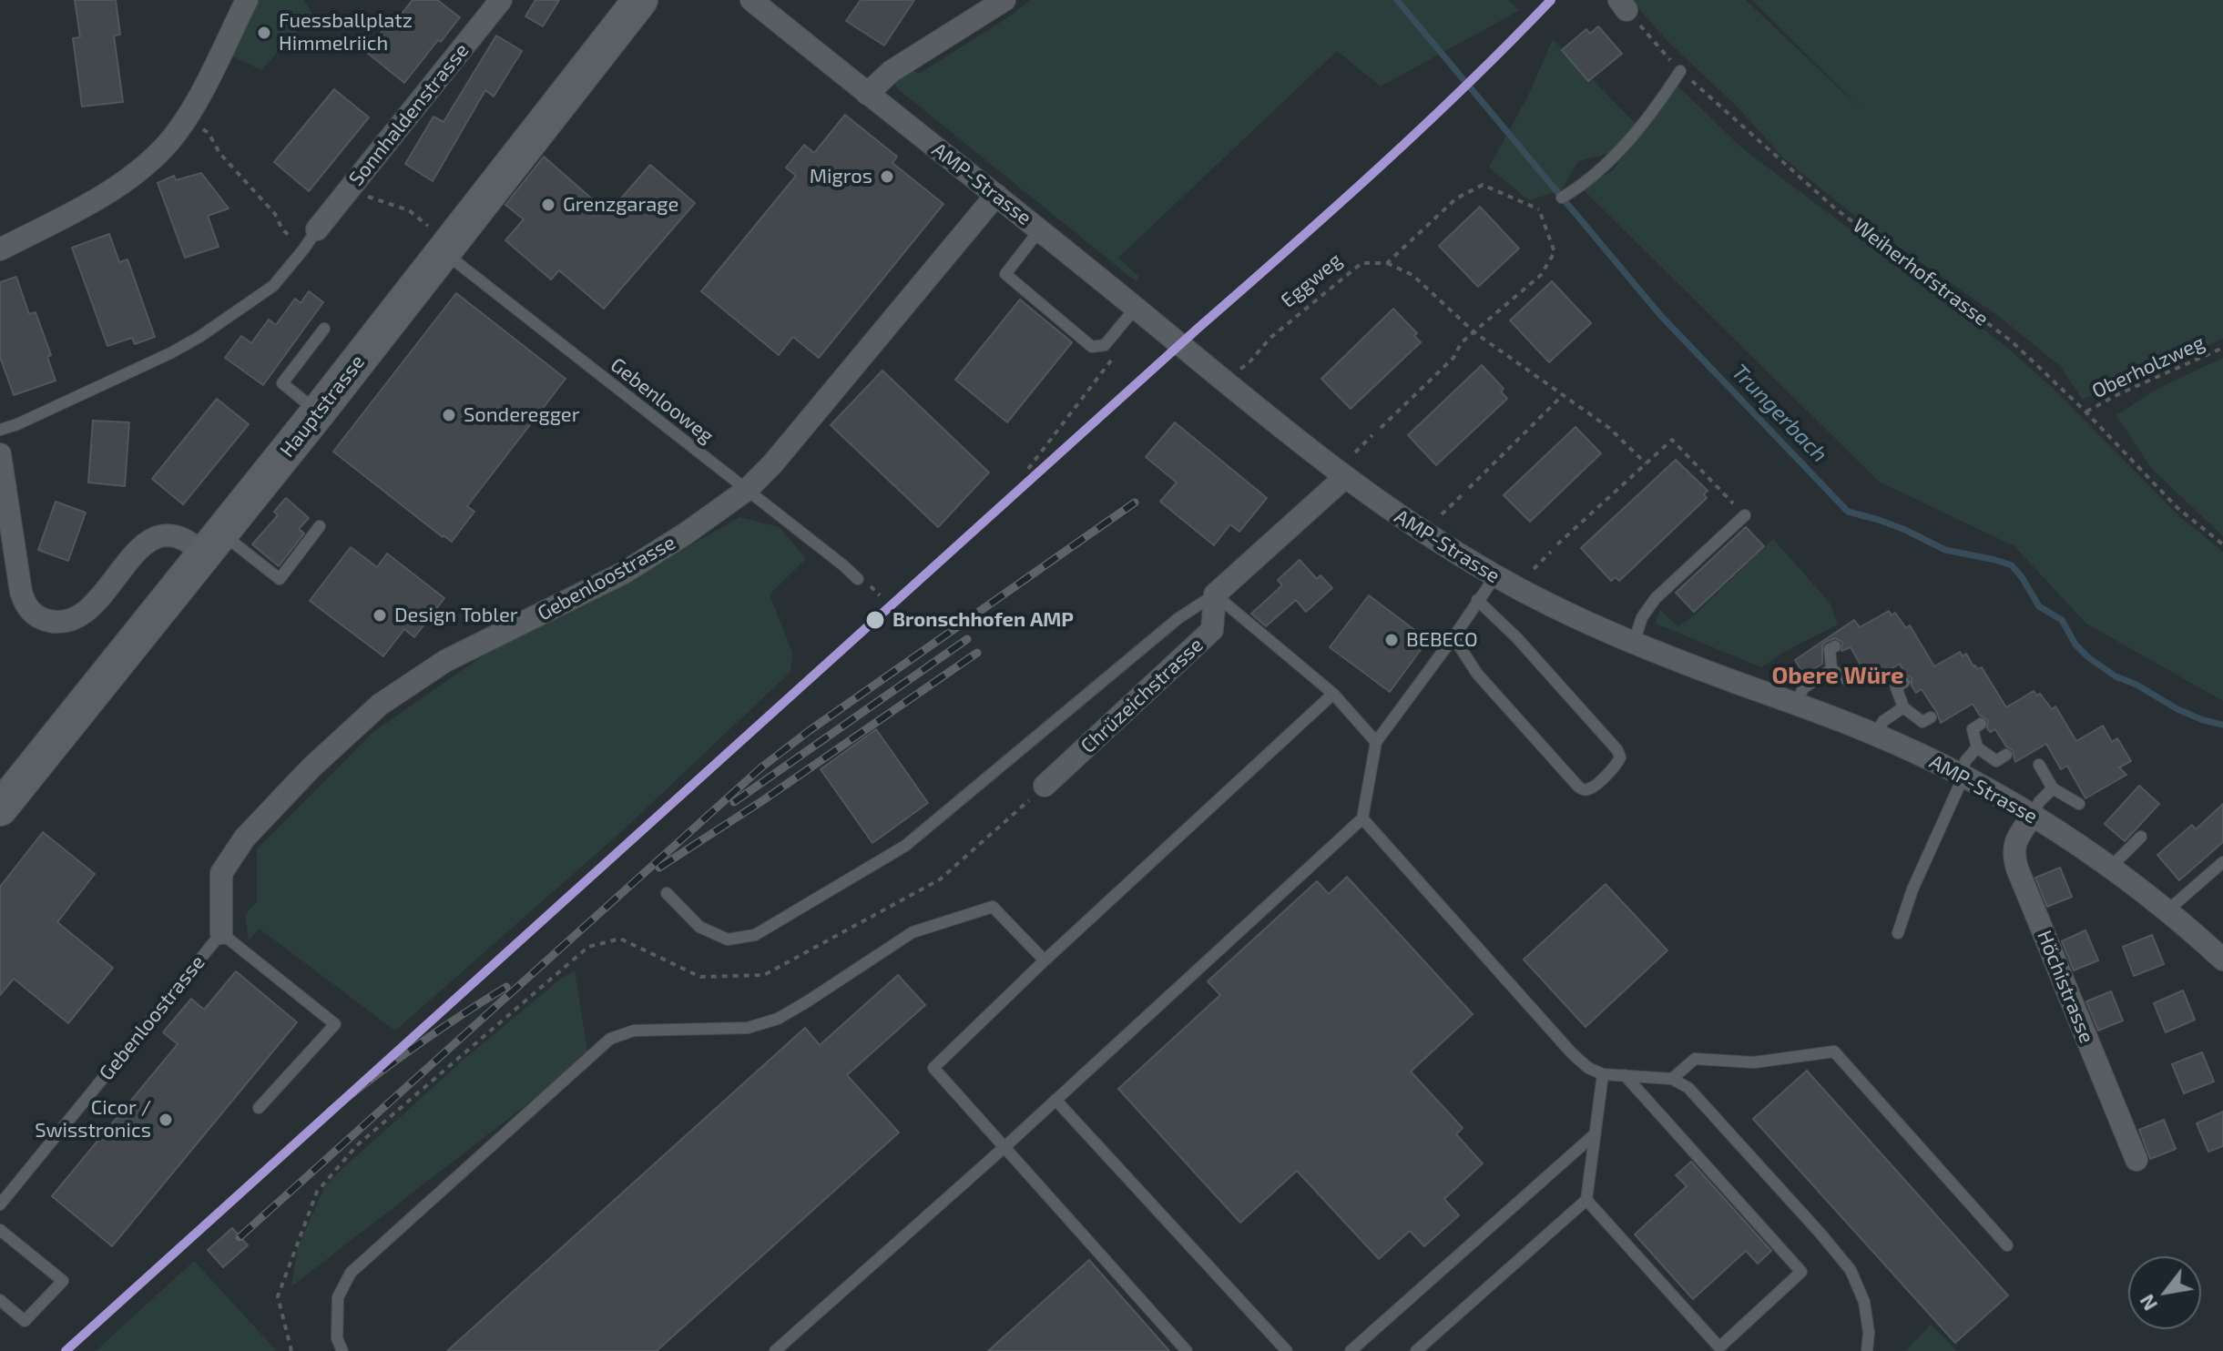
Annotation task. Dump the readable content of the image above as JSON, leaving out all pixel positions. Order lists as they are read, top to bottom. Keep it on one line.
{"streets":{"main road":["Hauptstrasse"],"street":["Sonnhaldenstrasse","AMP-Strasse","Gebenloostrasse","Chrüzeichstrasse","Höchistrasse"],"lane":["Gebenlooweg"],"path":["Weiherhofstrasse","Eggweg","Oberholzweg"]},"crossings":[["AMP-Strasse","Eggweg"],["AMP-Strasse","Gebenloostrasse"],["AMP-Strasse","Höchistrasse"],["Weiherhofstrasse","Oberholzweg"],["Gebenlooweg","Hauptstrasse"],["Gebenlooweg","Gebenloostrasse"]],"districts":["Obere Würe"],"water":["Trungerbach"],"places":["Fuessballplatz Himmelriich","Migros","Grenzgarage","Sonderegger","Design Tobler","Bronschhofen AMP","BEBECO","Cicor / Swisstronics"],"north":"bottom left"}
